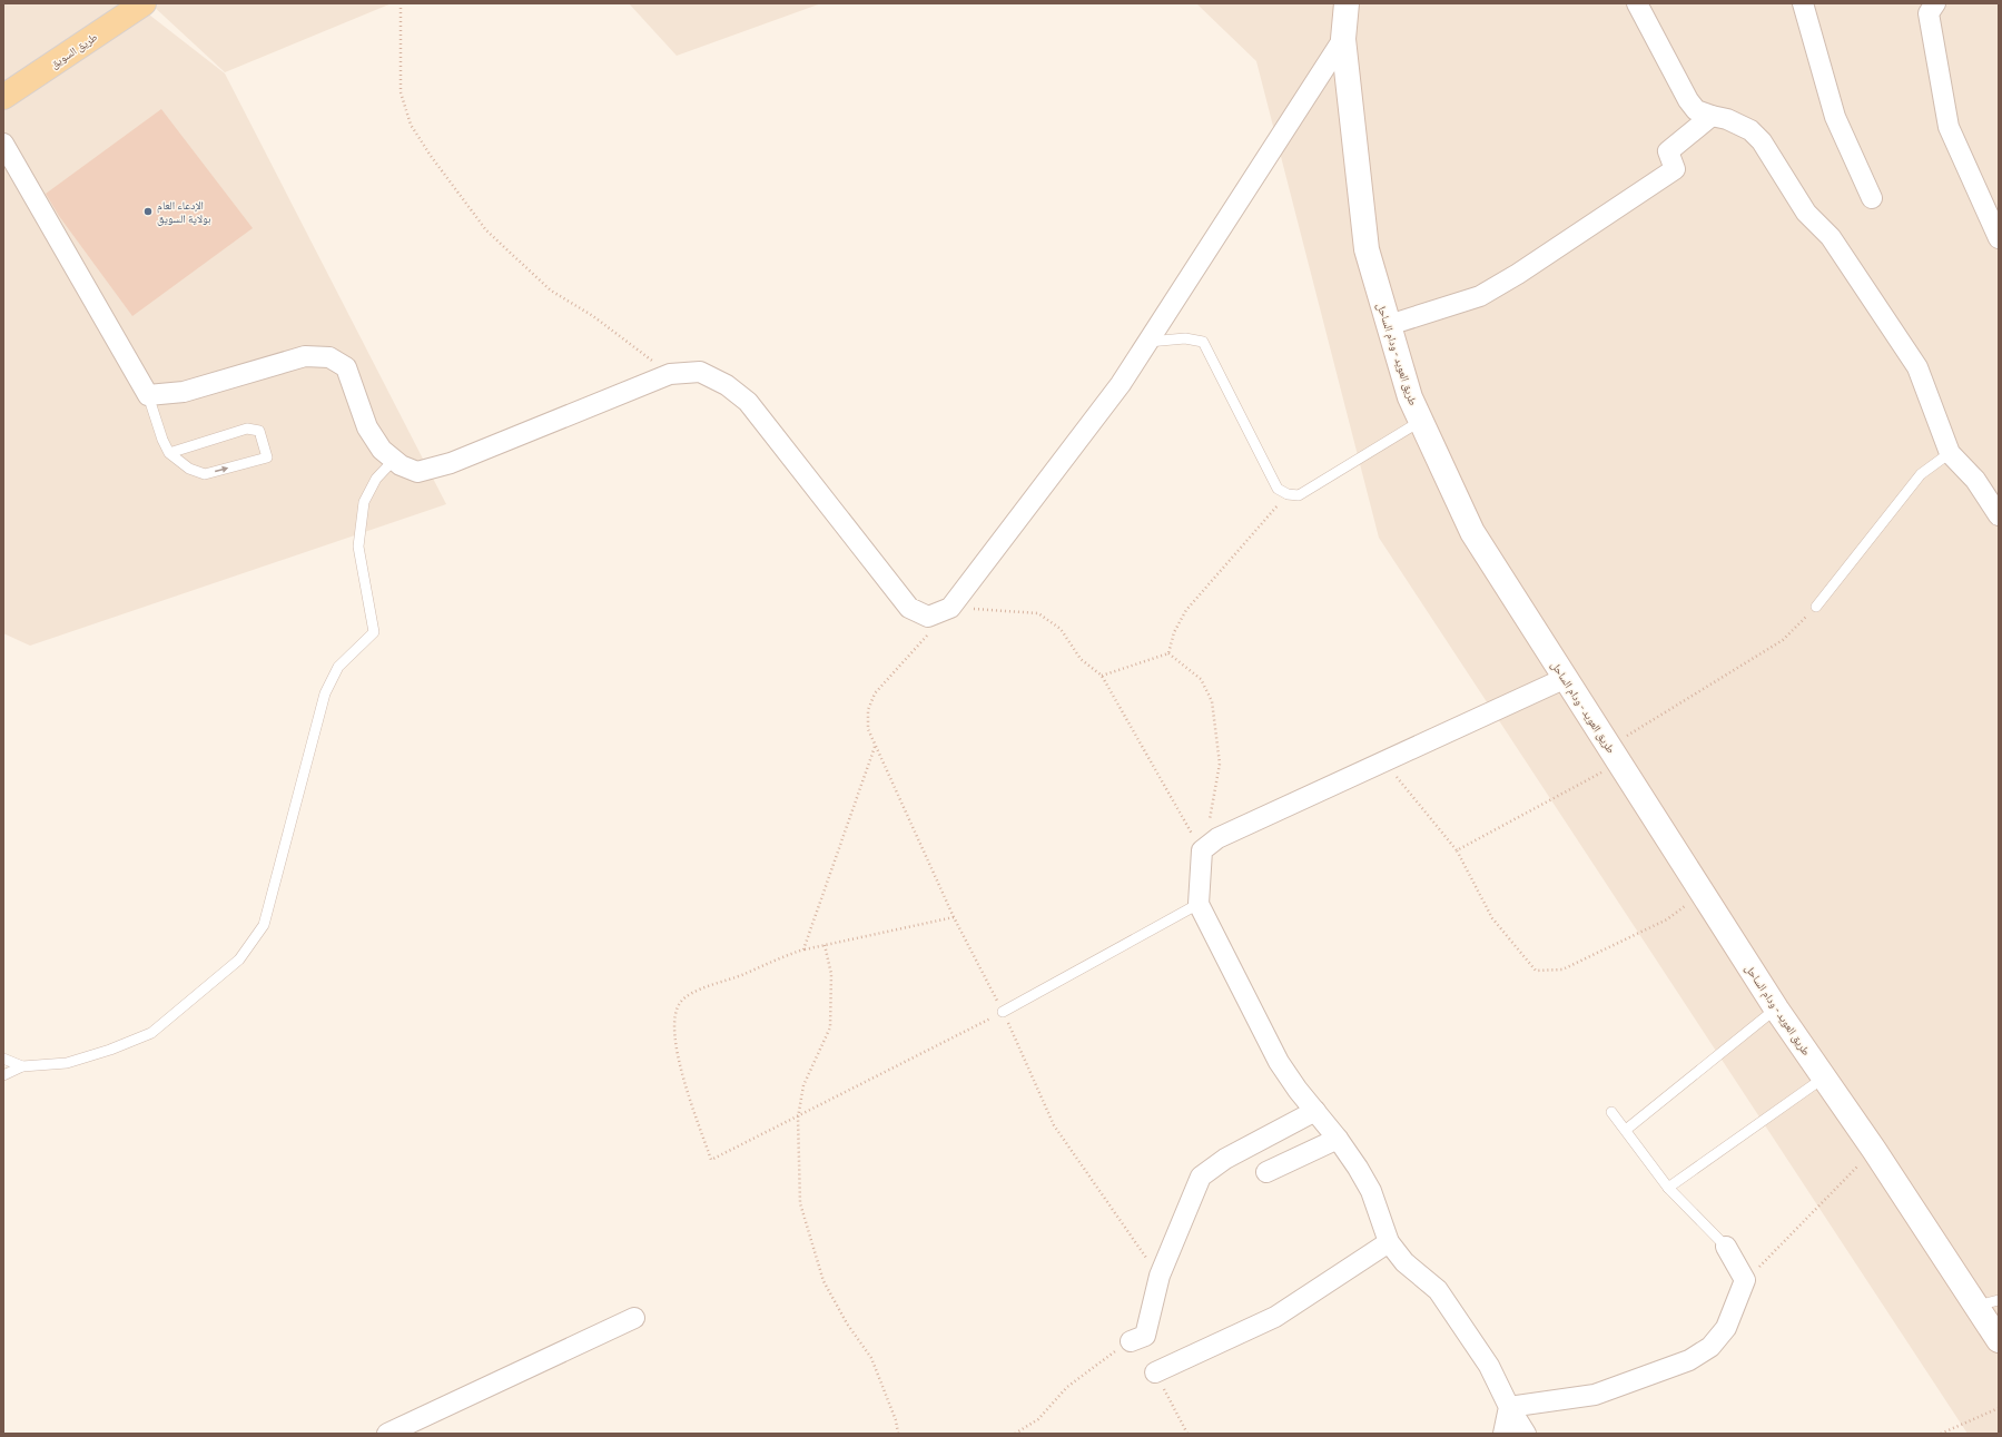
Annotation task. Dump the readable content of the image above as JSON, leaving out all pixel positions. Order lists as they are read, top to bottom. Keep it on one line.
{"streets":{"main road":["طريق السويق","طريق العويد - ودام الساحل"]},"places":["الإدعاء العام بولاية السويق"]}
